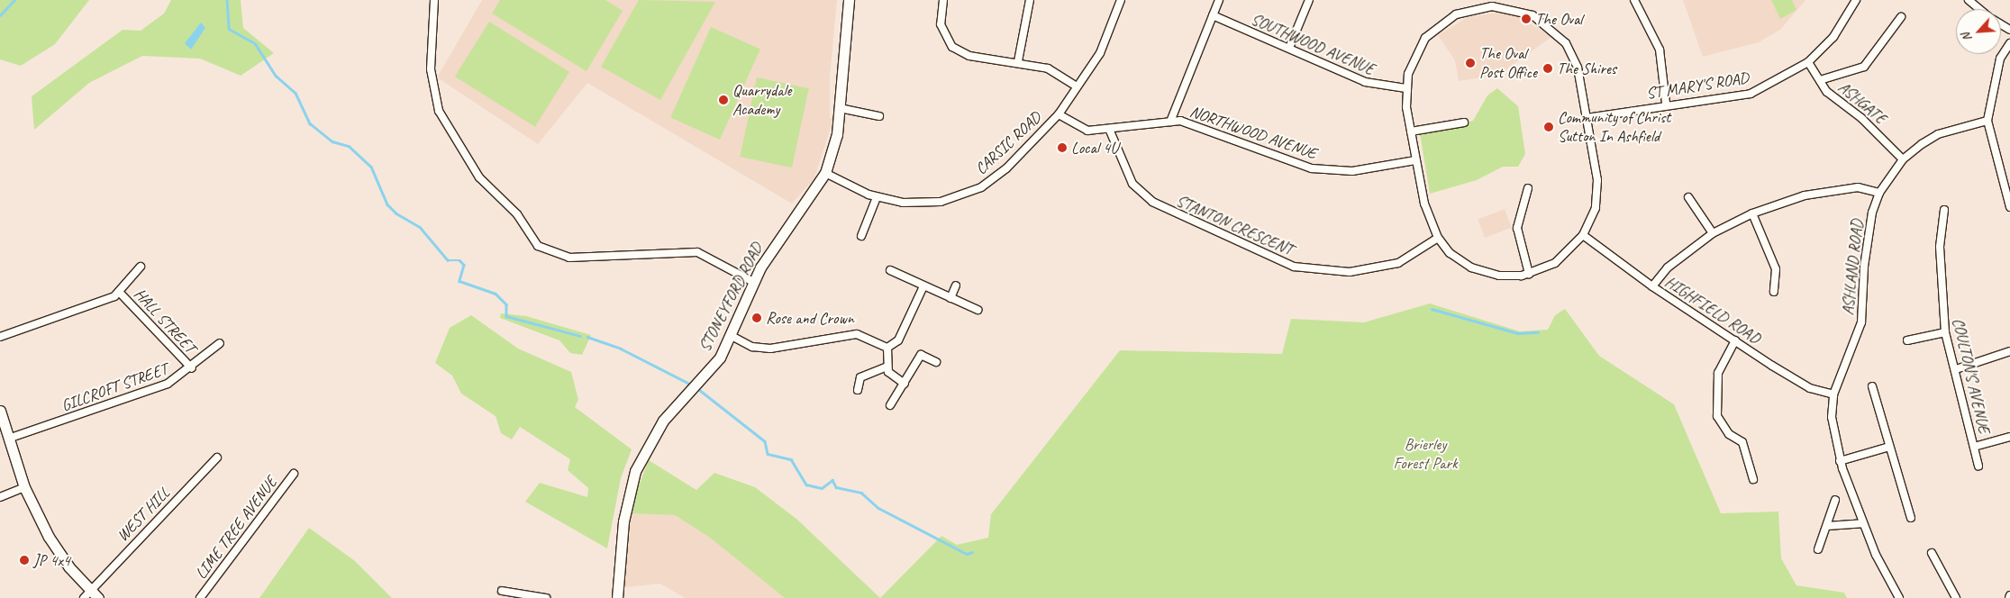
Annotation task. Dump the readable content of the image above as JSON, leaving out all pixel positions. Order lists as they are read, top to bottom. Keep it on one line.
{"streets":{"main road":["STONEYFORD ROAD"],"street":["SOUTHWOOD AVENUE","ST MARY'S ROAD","ASHGATE","NORTHWOOD AVENUE","CARSIC ROAD","STANTON CRESCENT","ASHLAND ROAD","HIGHFIELD ROAD","HALL STREET","COULTON'S AVENUE","GILCROFT STREET","WEST HILL","LIME TREE AVENUE"]},"crossings":[["ST MARY'S ROAD","ASHGATE"],["NORTHWOOD AVENUE","CARSIC ROAD"],["NORTHWOOD AVENUE","STANTON CRESCENT"],["CARSIC ROAD","STONEYFORD ROAD"],["ASHLAND ROAD","HIGHFIELD ROAD"],["HALL STREET","GILCROFT STREET"]],"parks":["Brierley Forest Park"],"places":["The Oval","The Oval Post Office","The Shires","Quarrydale Academy","Community of Christ Sutton In Ashfield","Local 4U","Rose and Crown","JP 4x4"],"north":"bottom left"}
